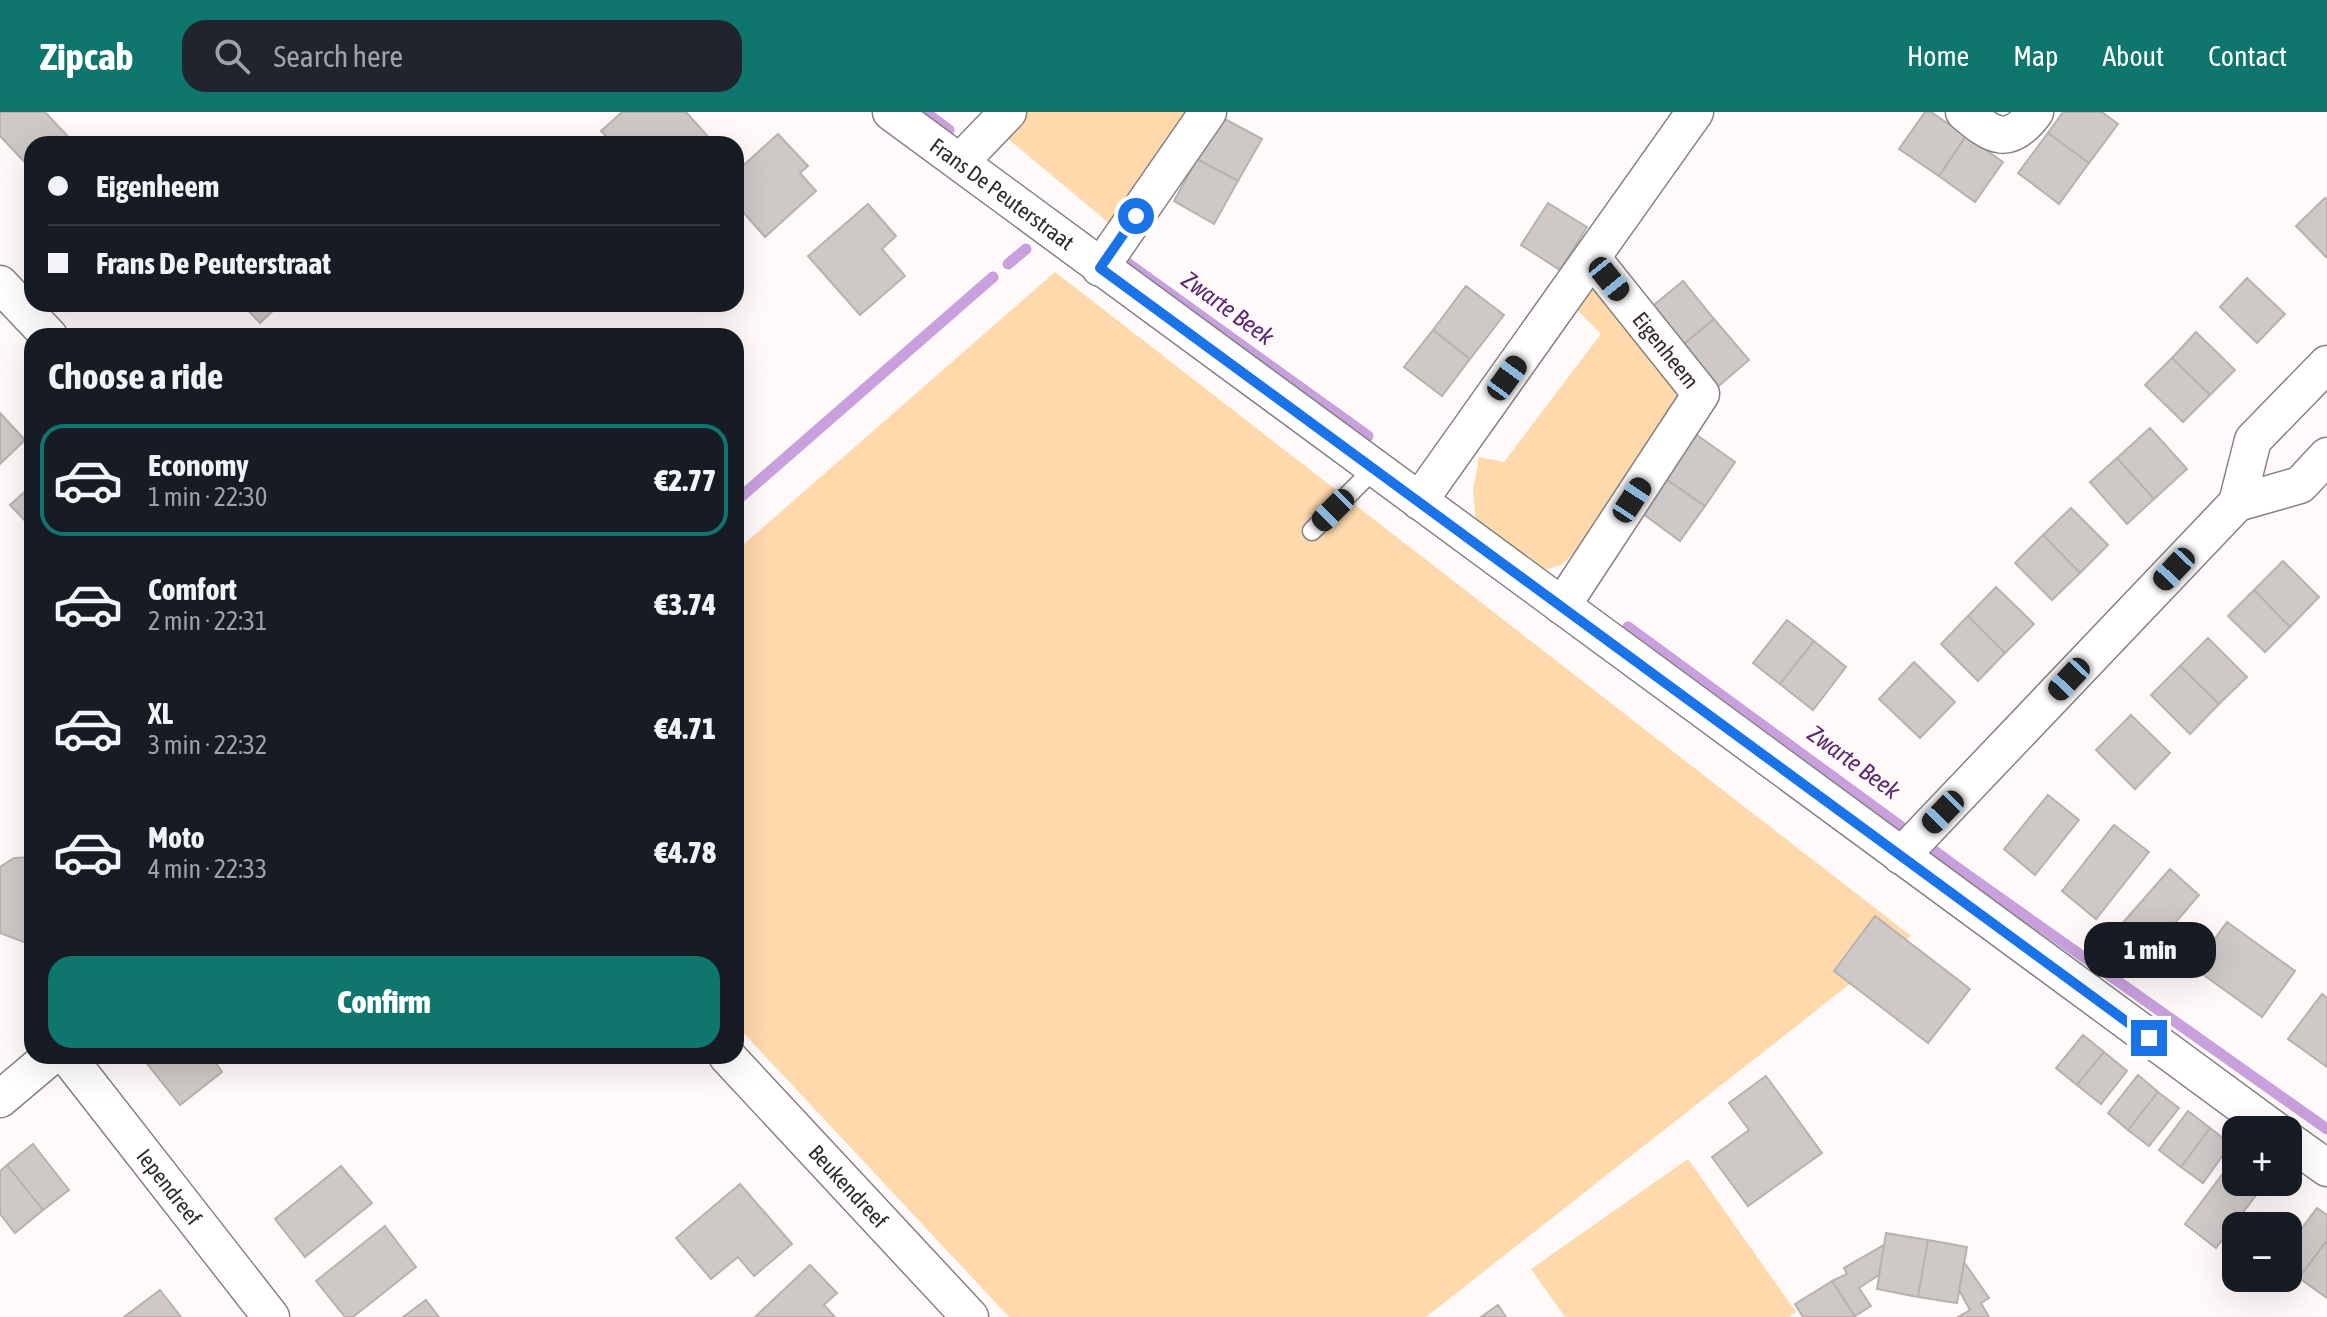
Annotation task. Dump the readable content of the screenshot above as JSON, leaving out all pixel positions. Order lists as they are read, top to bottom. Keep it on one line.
{"streets":{"street":["Frans De Peuterstraat","Eigenheem","Iependreef","Beukendreef"]},"crossings":[["Frans De Peuterstraat","Eigenheem"]],"water":["Zwarte Beek"],"page":{"header":"Zipcab","search":"Search here","nav":["Home","Map","About","Contact"],"banner":["Eigenheem","Frans De Peuterstraat"],"heading":"Choose a ride","list":[{"name":"Economy","note":"1 min · 22:30","value":"€2.77"},{"name":"Comfort","note":"2 min · 22:31","value":"€3.74"},{"name":"XL","note":"3 min · 22:32","value":"€4.71"},{"name":"Moto","note":"4 min · 22:33","value":"€4.78"}],"bubble":"1 min","buttons":"Confirm","map_buttons":["+","−"]}}
